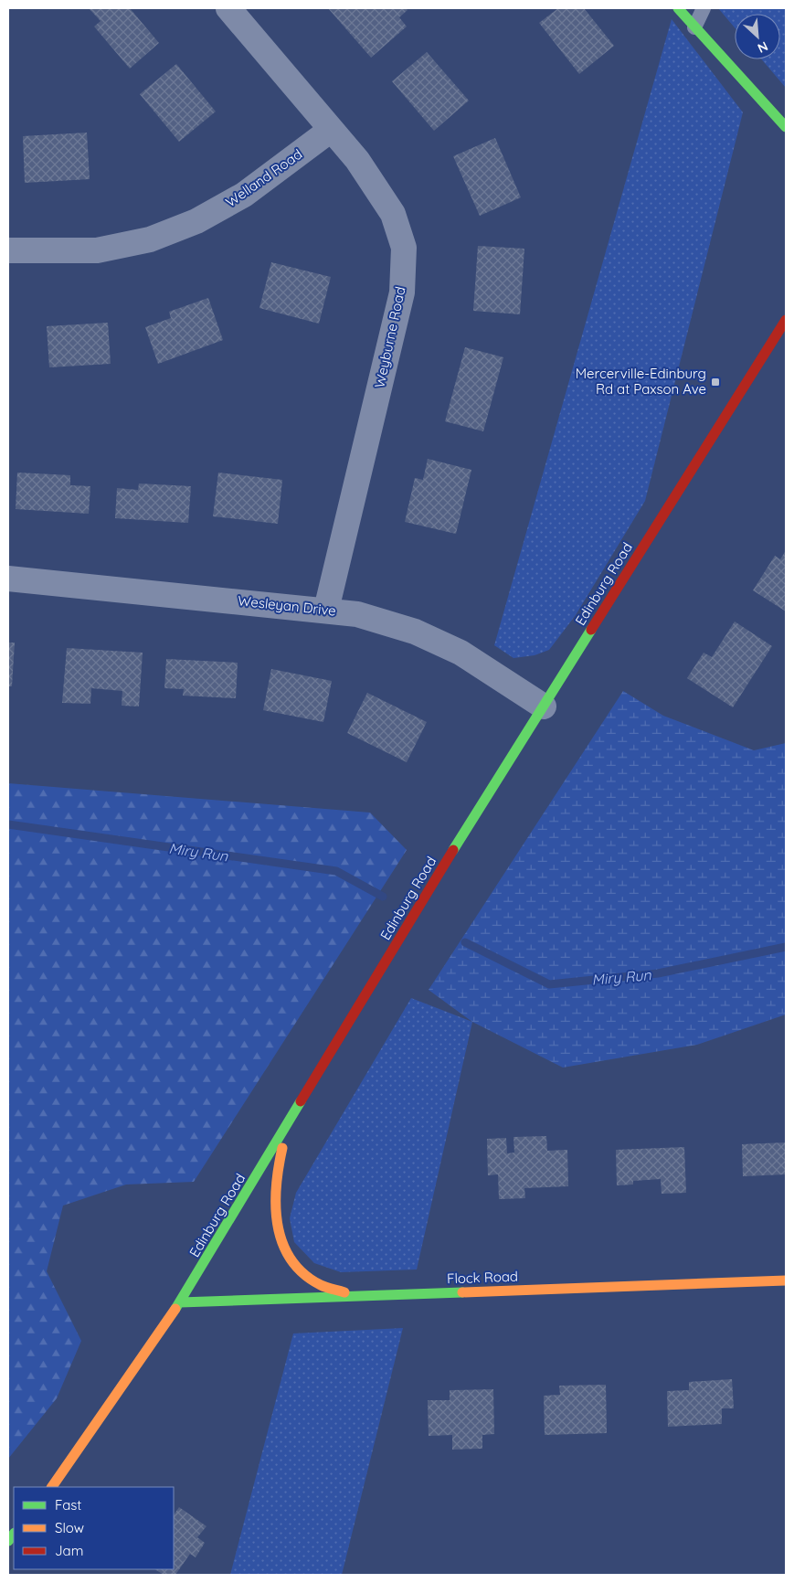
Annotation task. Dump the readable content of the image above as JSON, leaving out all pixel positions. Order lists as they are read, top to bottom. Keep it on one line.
{"streets":{"main road":["Edinburg Road","Flock Road"],"street":["Welland Road","Weyburne Road","Wesleyan Drive"]},"crossings":[["Welland Road","Weyburne Road"],["Weyburne Road","Wesleyan Drive"],["Edinburg Road","Wesleyan Drive"],["Edinburg Road","Flock Road"]],"water":["Miry Run"],"places":{"transit":["Mercerville-Edinburg Rd at Paxson Ave"]},"legend":["Fast","Slow","Jam"],"north":"bottom right"}
